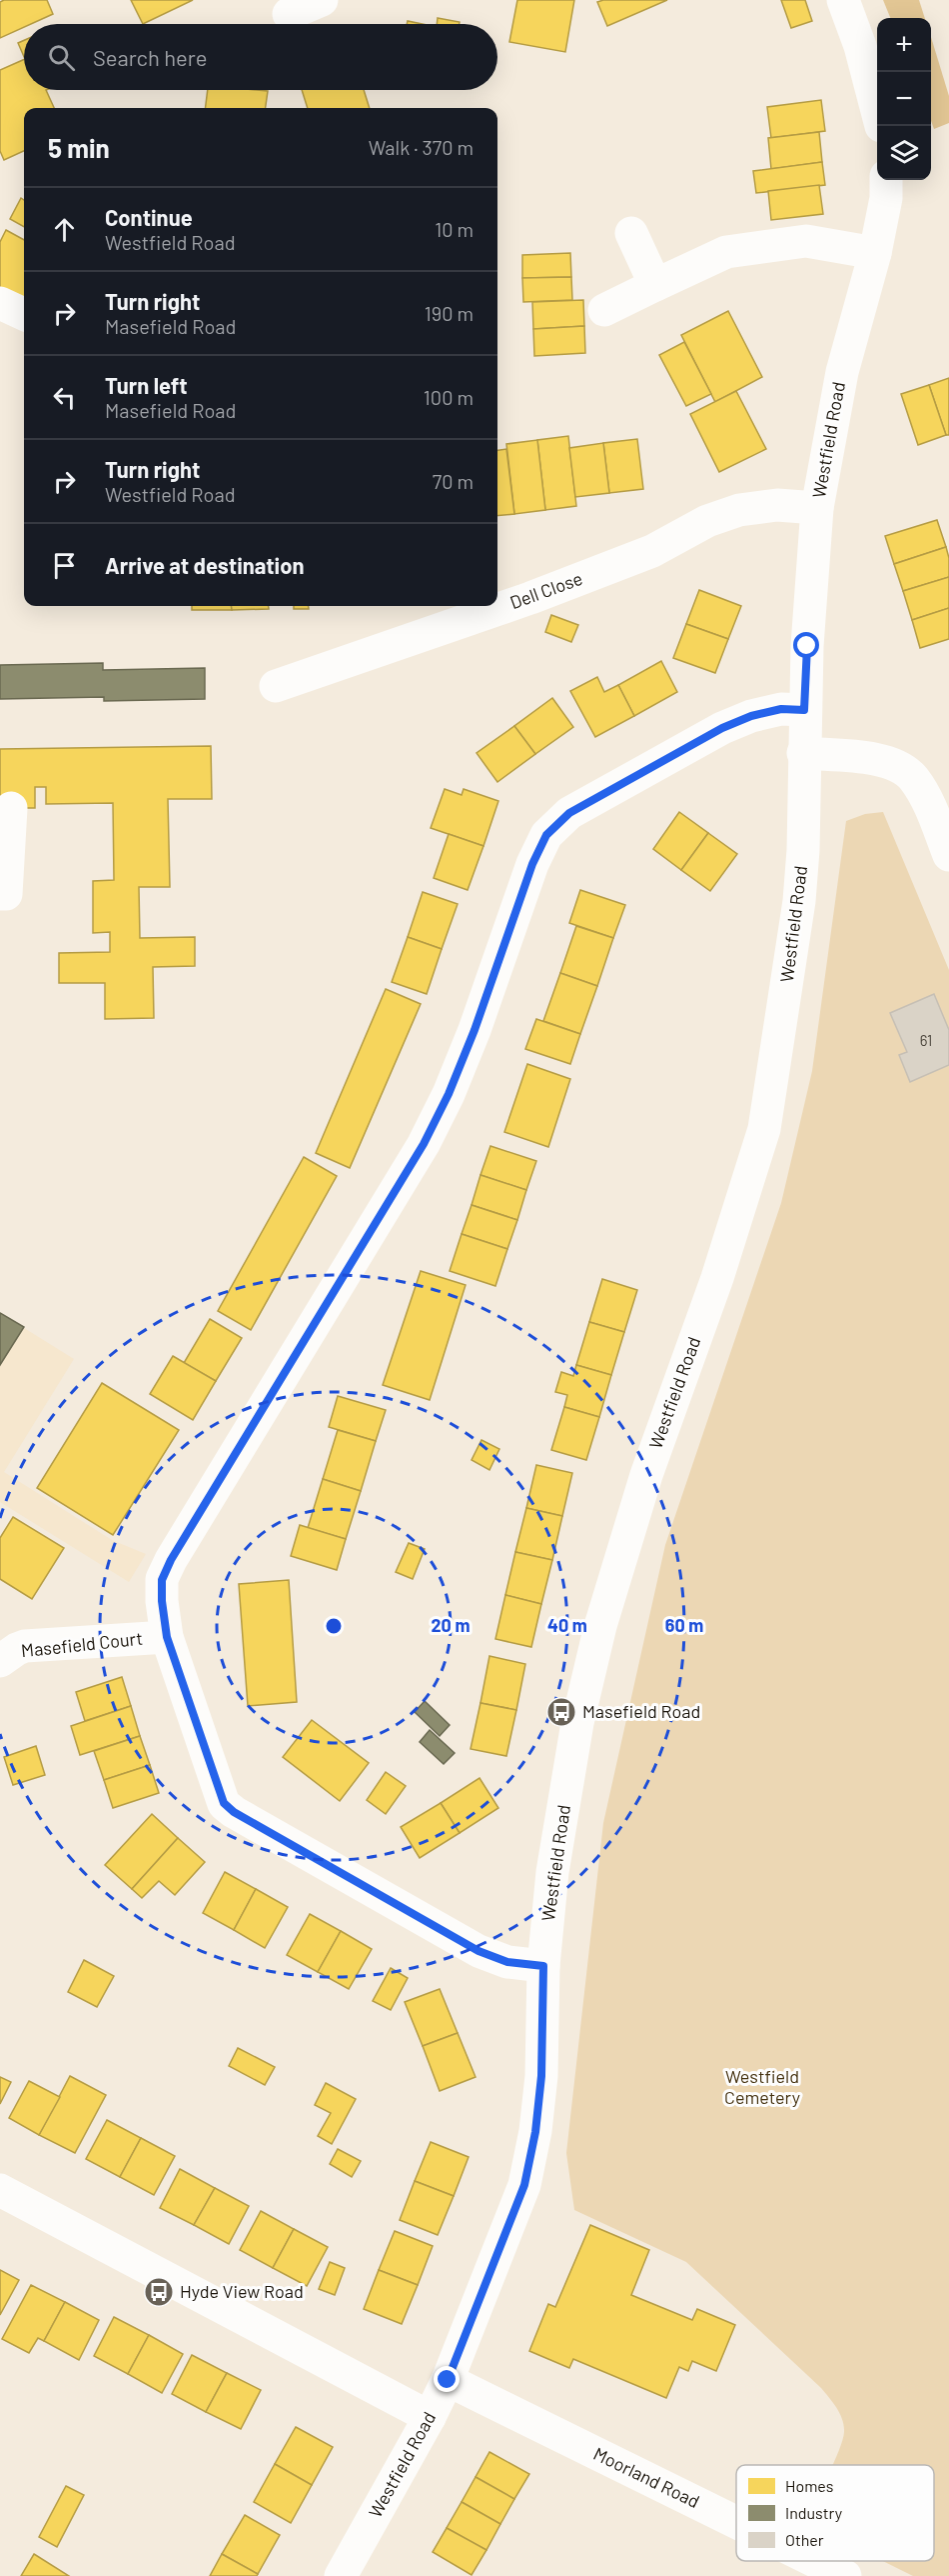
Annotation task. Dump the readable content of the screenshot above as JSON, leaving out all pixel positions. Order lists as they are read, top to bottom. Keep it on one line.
{"streets":{"street":["Westfield Road","Dell Close","Masefield Court","Moorland Road"]},"crossings":[["Westfield Road","Dell Close"],["Westfield Road","Moorland Road"]],"parks":["Westfield Cemetery"],"places":{"bus stop":["Masefield Road","Hyde View Road"]},"house_numbers":["61"],"legend":["Homes","Industry","Other"],"page":{"map_buttons":["+","−"],"search":"Search here","heading":["5 min","Walk · 370 m"],"list":[["Continue","Westfield Road","10 m"],["Turn right","Masefield Road","190 m"],["Turn left","Masefield Road","100 m"],["Turn right","Westfield Road","70 m"],"Arrive at destination"]},"rings":["20 m","40 m","60 m"]}
